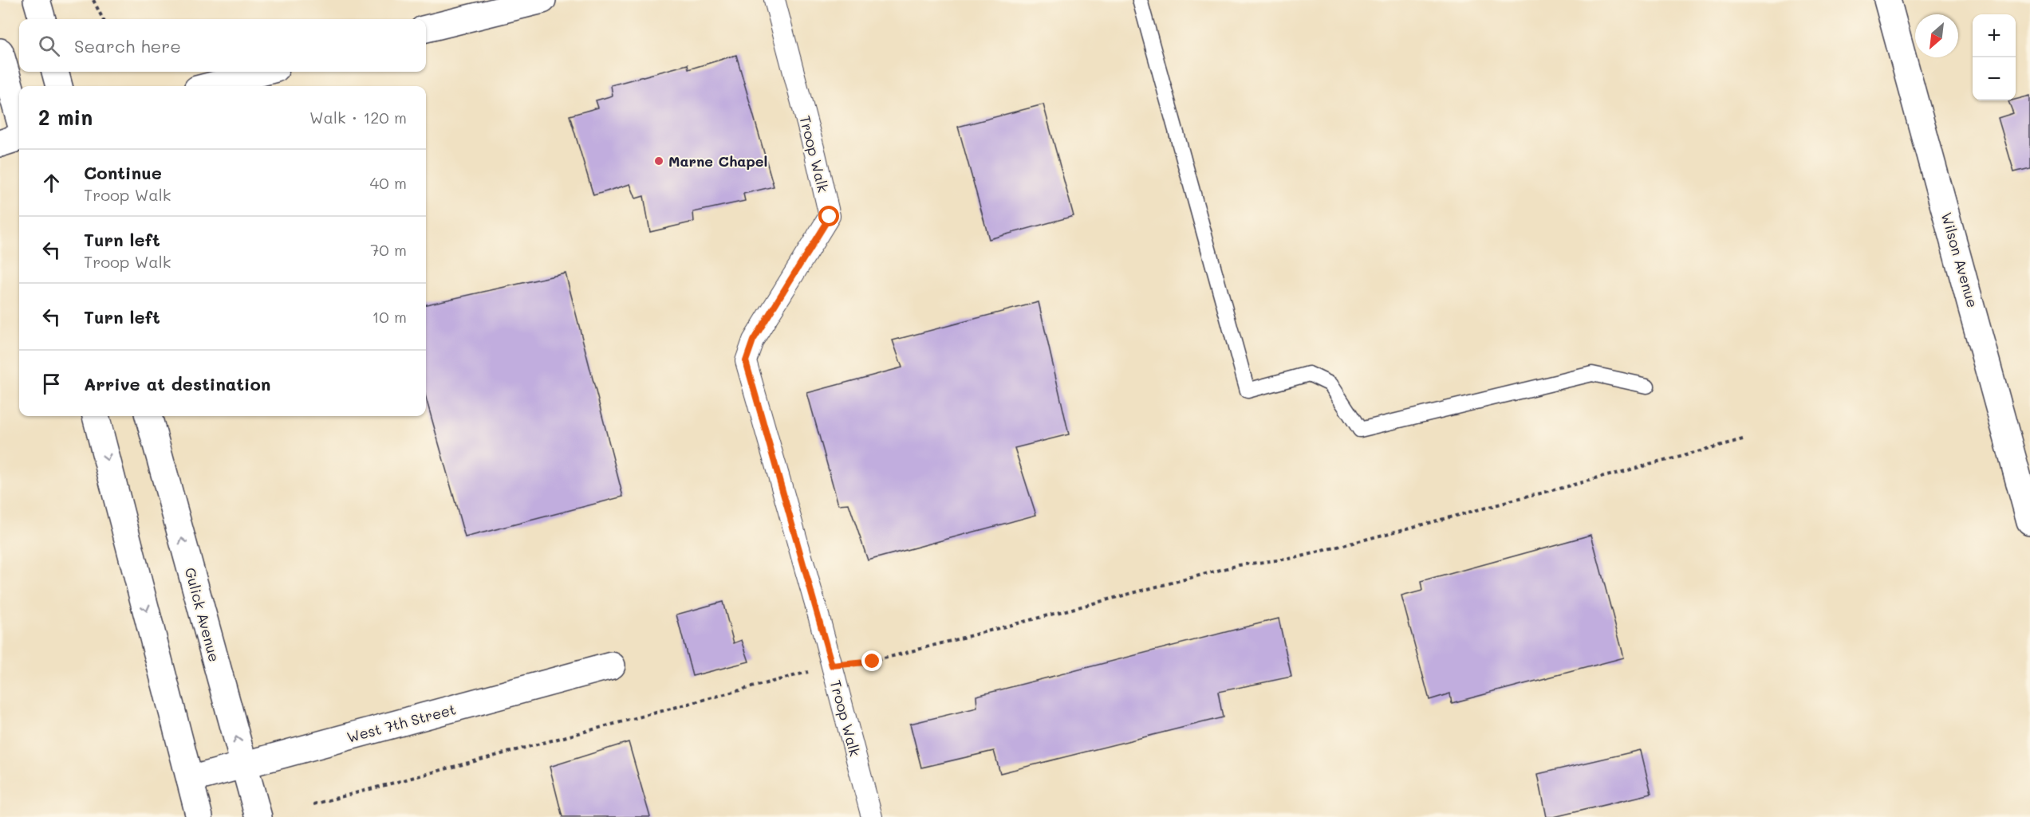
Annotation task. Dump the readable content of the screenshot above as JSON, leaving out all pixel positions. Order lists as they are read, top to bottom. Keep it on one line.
{"streets":{"street":["Troop Walk","Wilson Avenue","Gulick Avenue","West 7th Street"]},"crossings":[["Gulick Avenue","West 7th Street"]],"places":["Marne Chapel"],"north":"bottom left","page":{"map_buttons":["+","−"],"search":"Search here","heading":["2 min","Walk · 120 m"],"list":[["Continue","Troop Walk","40 m"],["Turn left","Troop Walk","70 m"],["Turn left","10 m"],"Arrive at destination"]}}
